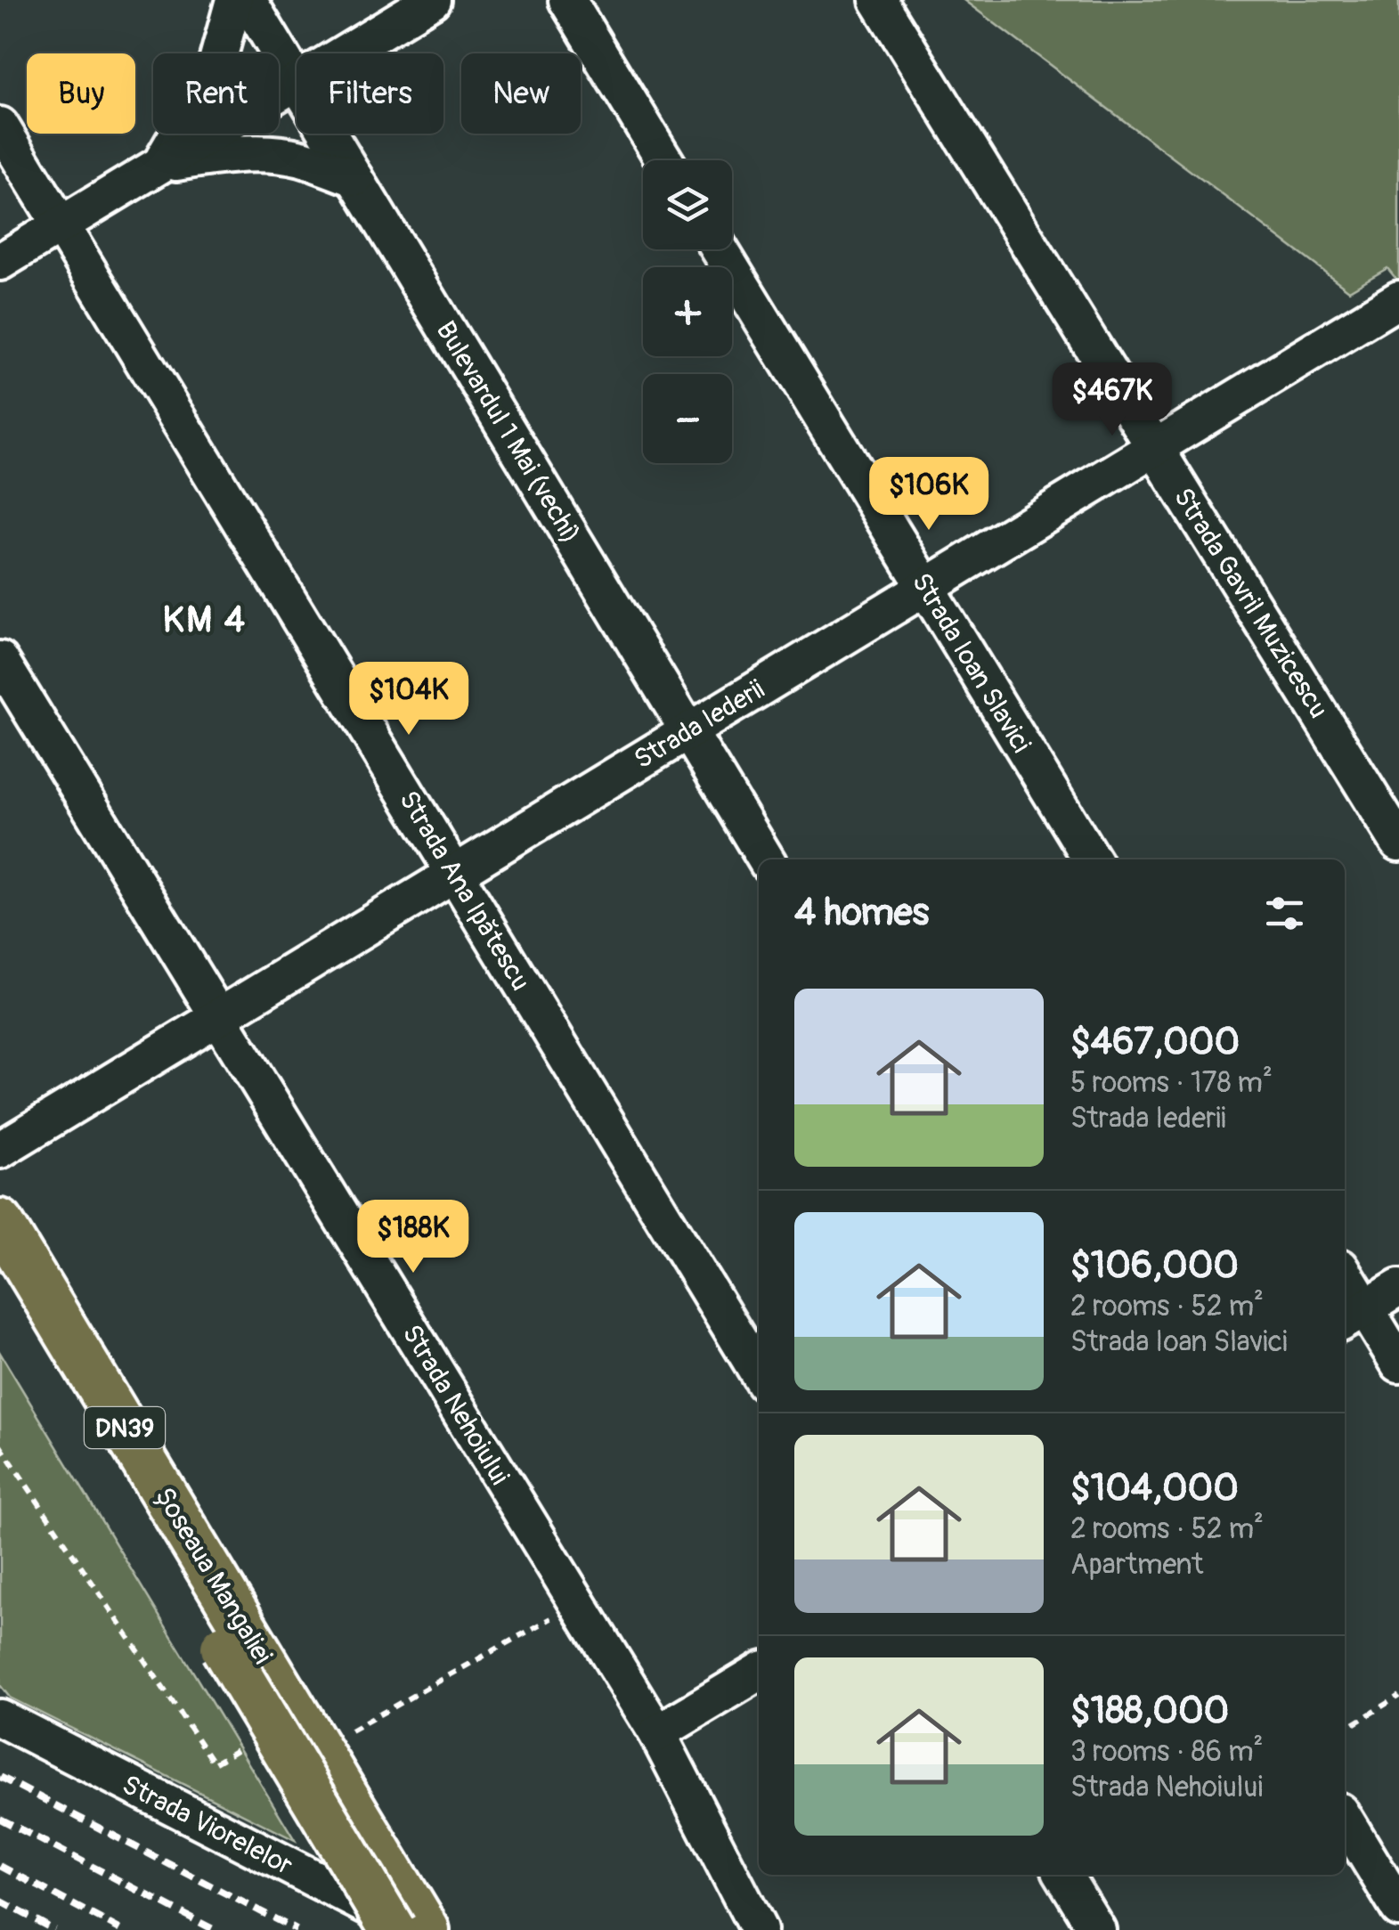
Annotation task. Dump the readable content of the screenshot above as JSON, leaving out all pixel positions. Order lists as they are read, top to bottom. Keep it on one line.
{"streets":{"main road":["DN39","Șoseaua Mangaliei"],"street":["Bulevardul 1 Mai (vechi)","Strada Gavril Muzicescu","Strada Ioan Slavici","Strada Iederii","Strada Ana Ipătescu","Strada Nehoiului","Strada Viorelelor"]},"crossings":[["Bulevardul 1 Mai (vechi)","Strada Iederii"],["Strada Gavril Muzicescu","Strada Iederii"],["Strada Ioan Slavici","Strada Iederii"],["Strada Iederii","Strada Ana Ipătescu"],["Strada Iederii","Strada Nehoiului"]],"districts":["KM 4"],"page":{"chip":["Buy","Rent","Filters","New"],"map_buttons":["+","−"],"price":["$467K","$106K","$104K","$188K"],"heading":"4 homes","list":[{"name":"$467,000","note":"5 rooms · 178 m² · Strada Iederii"},{"name":"$106,000","note":"2 rooms · 52 m² · Strada Ioan Slavici"},{"name":"$104,000","note":"2 rooms · 52 m² · Apartment"},{"name":"$188,000","note":"3 rooms · 86 m² · Strada Nehoiului"}]}}
